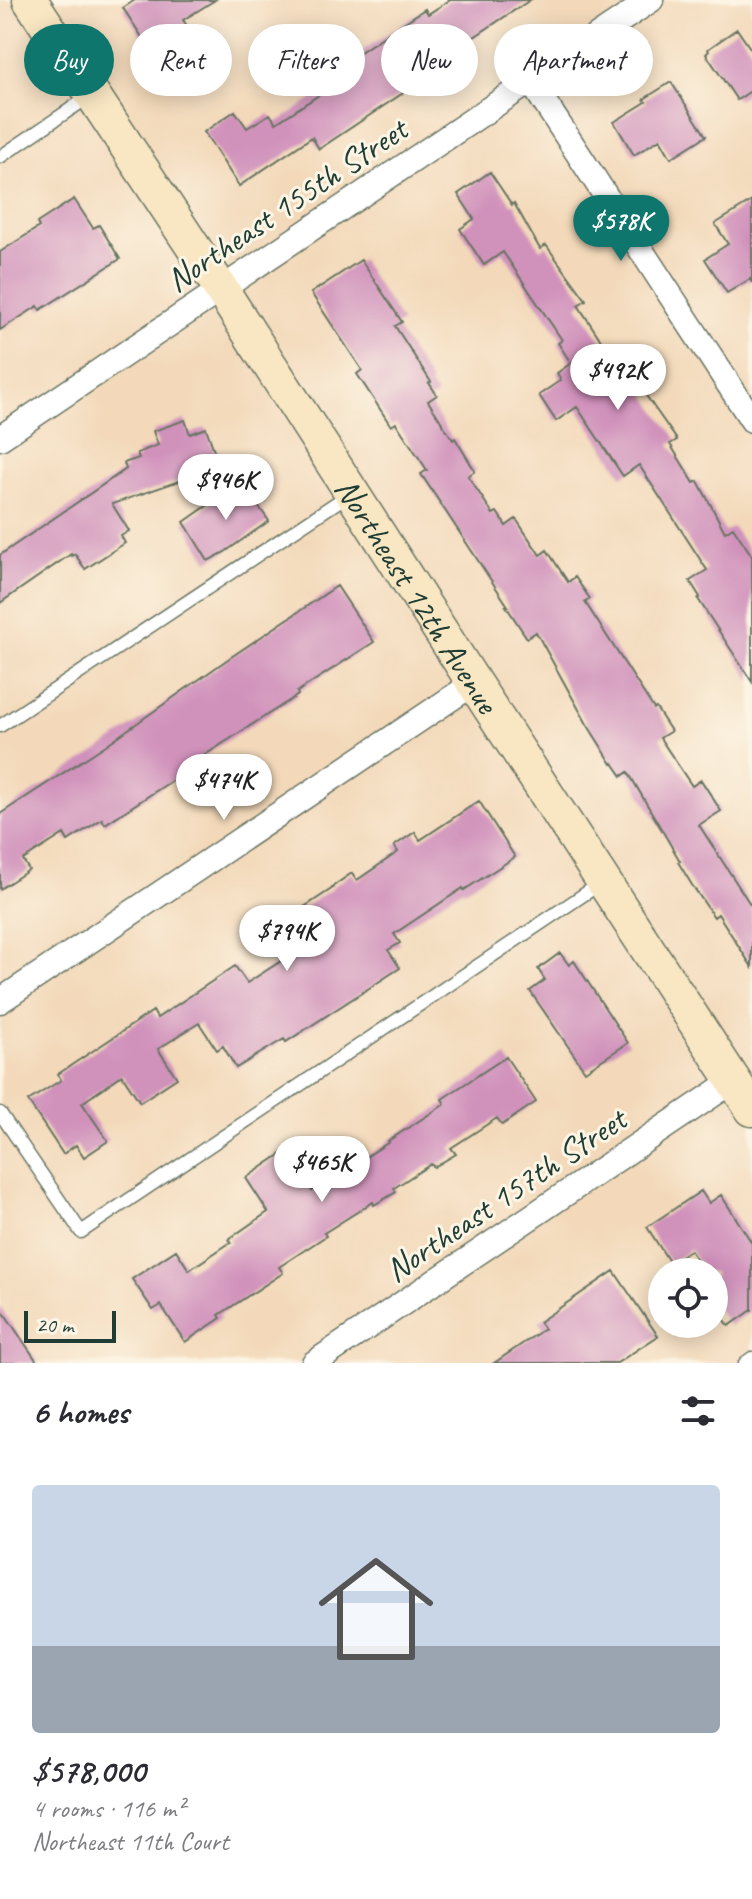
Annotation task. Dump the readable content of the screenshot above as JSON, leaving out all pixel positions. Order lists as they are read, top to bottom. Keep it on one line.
{"streets":{"street":["Northeast 155th Street","Northeast 12th Avenue","Northeast 157th Street"]},"crossings":[["Northeast 155th Street","Northeast 12th Avenue"],["Northeast 12th Avenue","Northeast 157th Street"]],"scale_bar":"20 m","page":{"chip":["Buy","Rent","Filters","New","Apartment"],"price":["$578K","$492K","$946K","$474K","$794K","$465K"],"scale":"20 m","heading":"6 homes","list":[{"name":"$578,000","note":"4 rooms · 116 m² · Northeast 11th Court"}]}}
